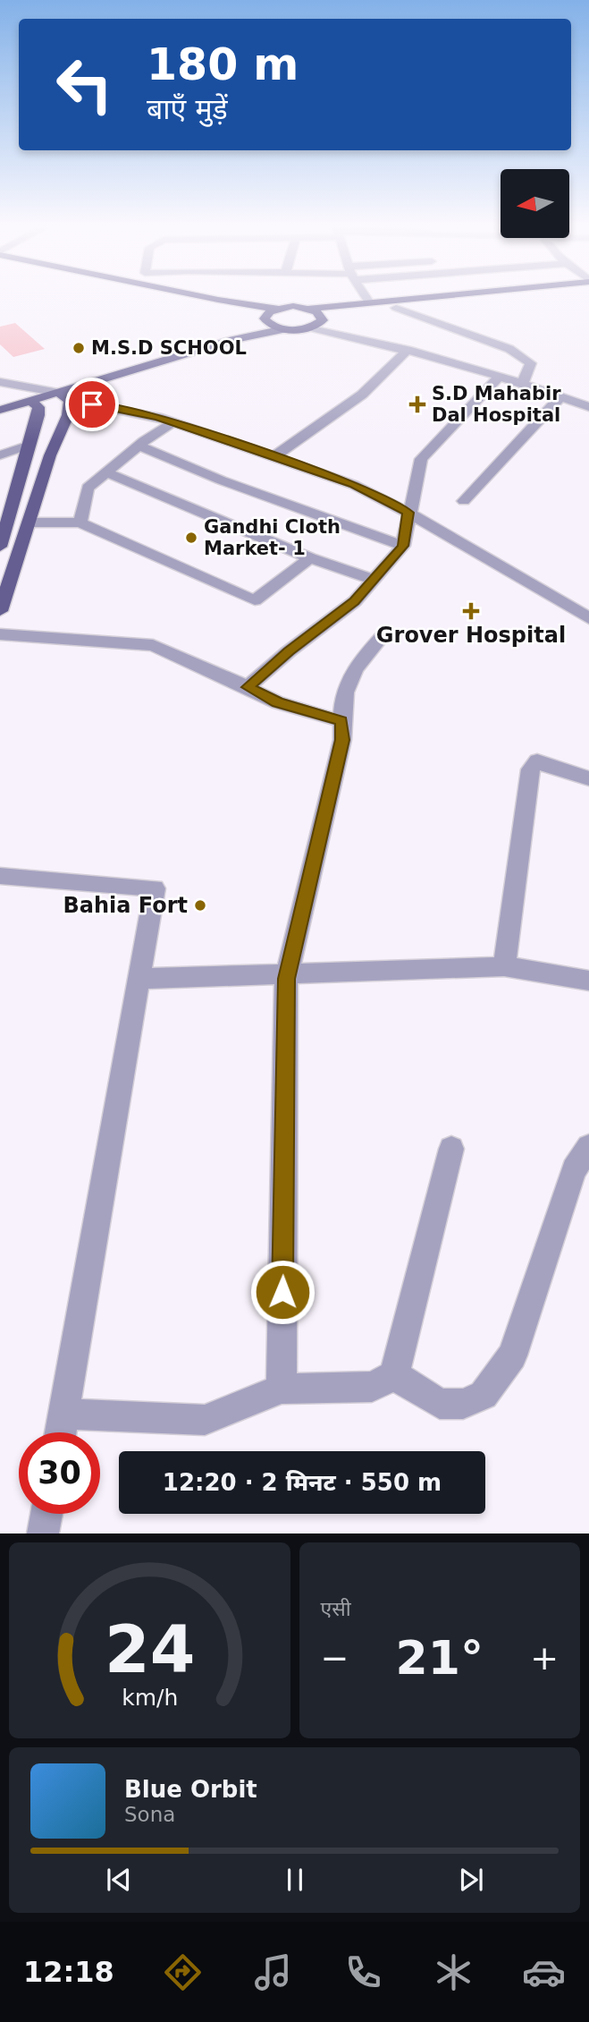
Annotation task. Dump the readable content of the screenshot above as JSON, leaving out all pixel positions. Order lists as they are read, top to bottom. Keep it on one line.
{"places":{"other":["M.S.D SCHOOL","Gandhi Cloth Market- 1","Bahia Fort"],"health":["S.D Mahabir Dal Hospital","Grover Hospital"]},"north":"left","page":{"turn":["180 m","बाएँ मुड़ें"],"limit":"30","trip":"12:20 · 2 मिनट · 550 m","tile":"एसी","heat":["−","21°","+"],"song":["Blue Orbit","Sona"],"tabs":"12:18","gauge":["24","km/h"]}}
